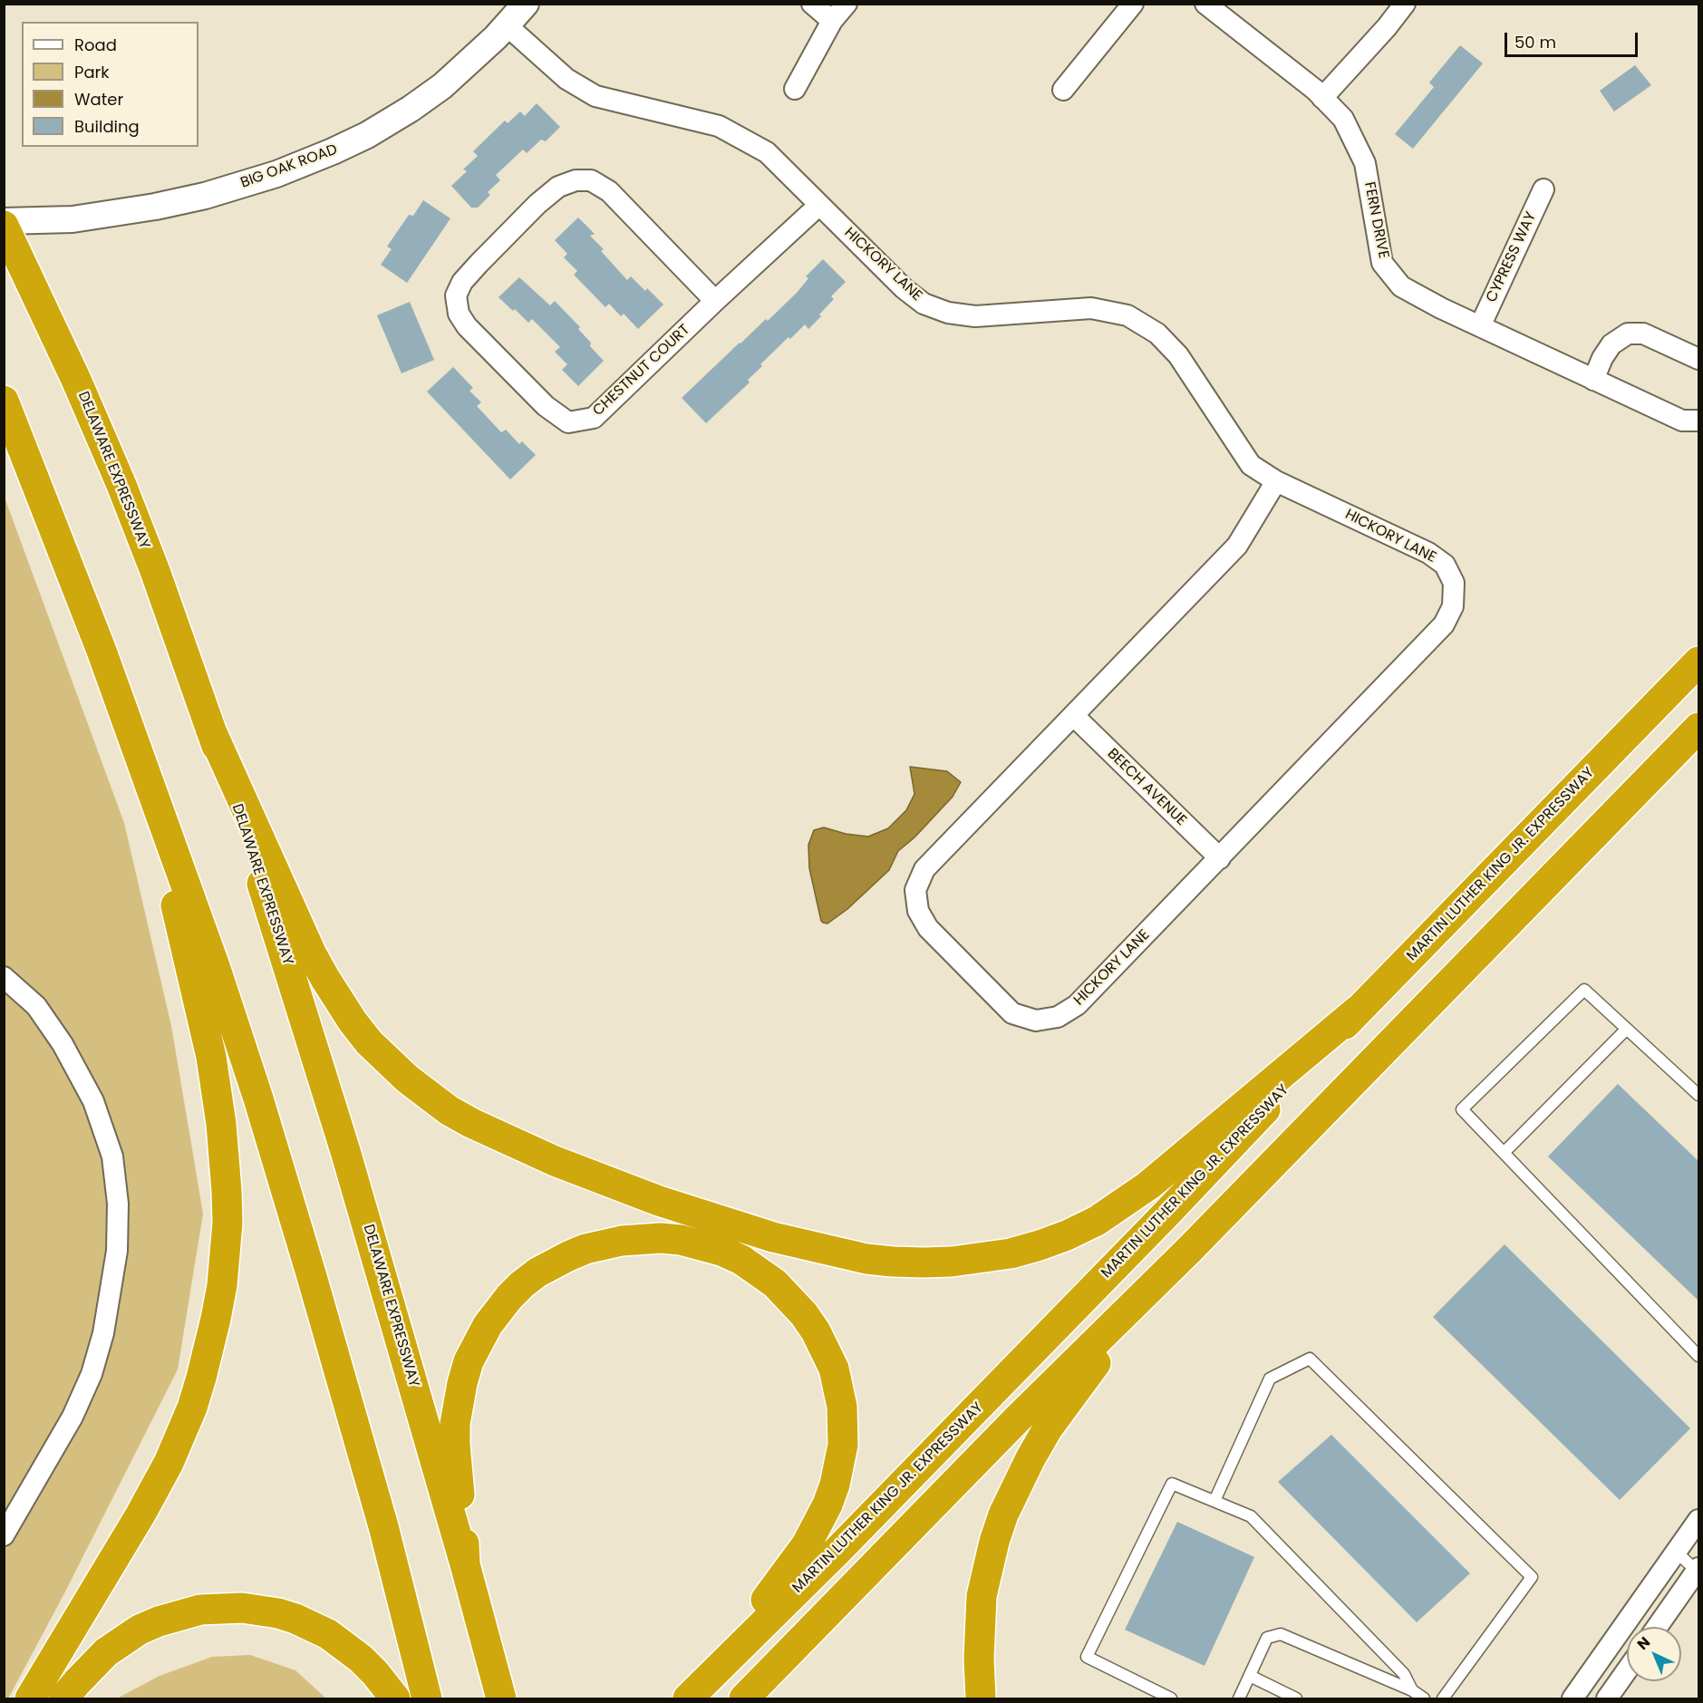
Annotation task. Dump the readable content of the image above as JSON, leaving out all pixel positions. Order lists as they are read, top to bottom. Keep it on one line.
{"streets":{"highway":["DELAWARE EXPRESSWAY","MARTIN LUTHER KING JR. EXPRESSWAY"],"street":["BIG OAK ROAD","FERN DRIVE","CYPRESS WAY","HICKORY LANE","CHESTNUT COURT","BEECH AVENUE"]},"crossings":[["BIG OAK ROAD","HICKORY LANE"],["BIG OAK ROAD","DELAWARE EXPRESSWAY"],["FERN DRIVE","CYPRESS WAY"],["HICKORY LANE","CHESTNUT COURT"],["HICKORY LANE","BEECH AVENUE"]],"legend":["Road","Park","Water","Building"],"scale_bar":"50 m","north":"top left"}
